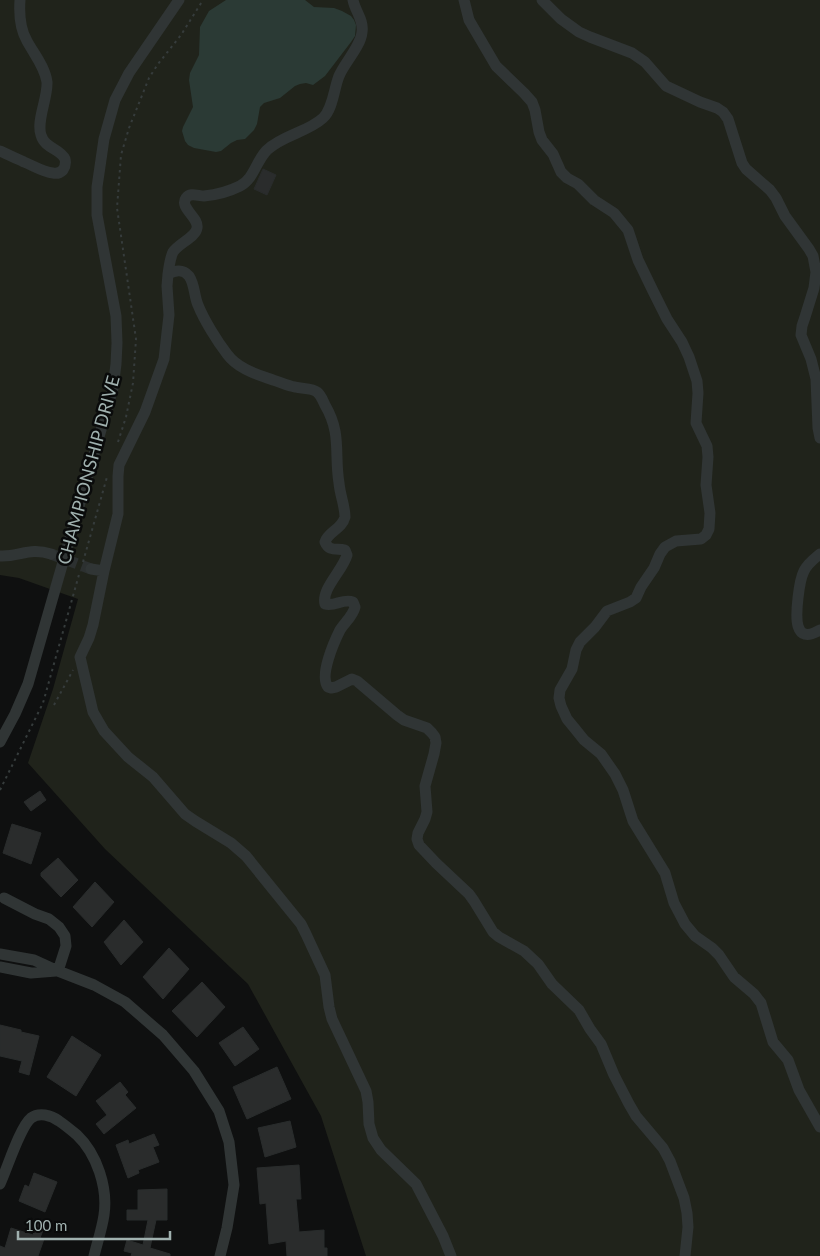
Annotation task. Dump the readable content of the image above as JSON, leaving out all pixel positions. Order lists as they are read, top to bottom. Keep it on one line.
{"streets":{"street":["CHAMPIONSHIP DRIVE"]},"scale_bar":"100 m"}
